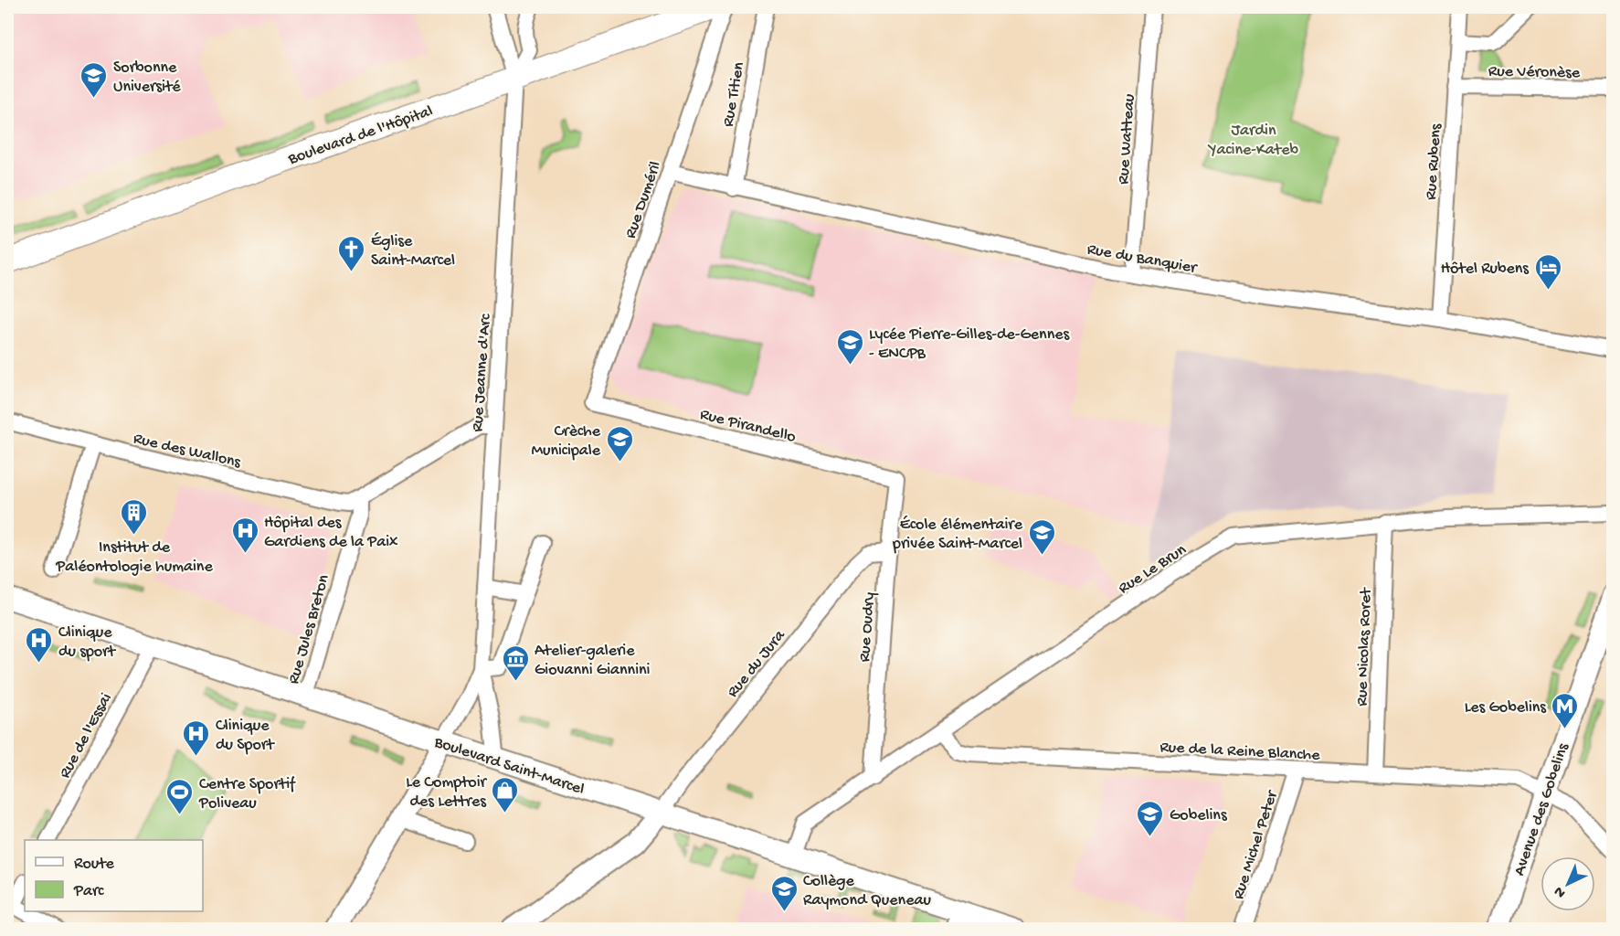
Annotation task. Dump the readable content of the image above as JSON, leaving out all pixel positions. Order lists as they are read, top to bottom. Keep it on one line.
{"streets":{"main road":["Boulevard de l'Hôpital","Boulevard Saint-Marcel","Avenue des Gobelins"],"street":["Rue Véronèse","Rue Titien","Rue Watteau","Rue Rubens","Rue Duméril","Rue du Banquier","Rue Jeanne d'Arc","Rue Pirandello","Rue des Wallons","Rue Le Brun","Rue Oudry","Rue Jules Breton","Rue Nicolas Roret","Rue du Jura","Rue de l'Essai","Rue de la Reine Blanche","Rue Michel Peter"]},"crossings":[["Rue Véronèse","Rue Rubens"],["Rue Titien","Rue du Banquier"],["Boulevard de l'Hôpital","Rue Jeanne d'Arc"],["Rue Watteau","Rue du Banquier"],["Rue Rubens","Rue du Banquier"],["Rue Duméril","Rue du Banquier"],["Rue Duméril","Rue Pirandello"],["Rue Jeanne d'Arc","Boulevard Saint-Marcel"],["Rue Pirandello","Rue Oudry"],["Rue des Wallons","Rue Jules Breton"],["Rue Le Brun","Rue Oudry"],["Rue Le Brun","Rue Nicolas Roret"],["Rue Le Brun","Rue de la Reine Blanche"],["Rue Le Brun","Boulevard Saint-Marcel"],["Rue Oudry","Rue du Jura"],["Rue Jules Breton","Boulevard Saint-Marcel"],["Rue Nicolas Roret","Rue de la Reine Blanche"],["Rue du Jura","Boulevard Saint-Marcel"],["Rue de l'Essai","Boulevard Saint-Marcel"],["Rue de la Reine Blanche","Avenue des Gobelins"],["Rue de la Reine Blanche","Rue Michel Peter"]],"parks":["Jardin Yacine-Kateb"],"places":{"school or university":["Sorbonne Université","Lycée Pierre-Gilles-de-Gennes - ENCPB","Crèche Municipale","École élémentaire privée Saint-Marcel","Gobelins","Collège Raymond Queneau"],"church":["Église Saint-Marcel"],"hotel":["Hôtel Rubens"],"building":["Institut de Paléontologie humaine"],"hospital":["Hôpital des Gardiens de la Paix","Clinique du sport","Clinique du Sport"],"museum":["Atelier-galerie Giovanni Giannini"],"metro station":["Les Gobelins"],"shop":["Le Comptoir des Lettres"],"sports":["Centre Sportif Poliveau"]},"legend":["Route","Parc"],"north":"bottom left"}
